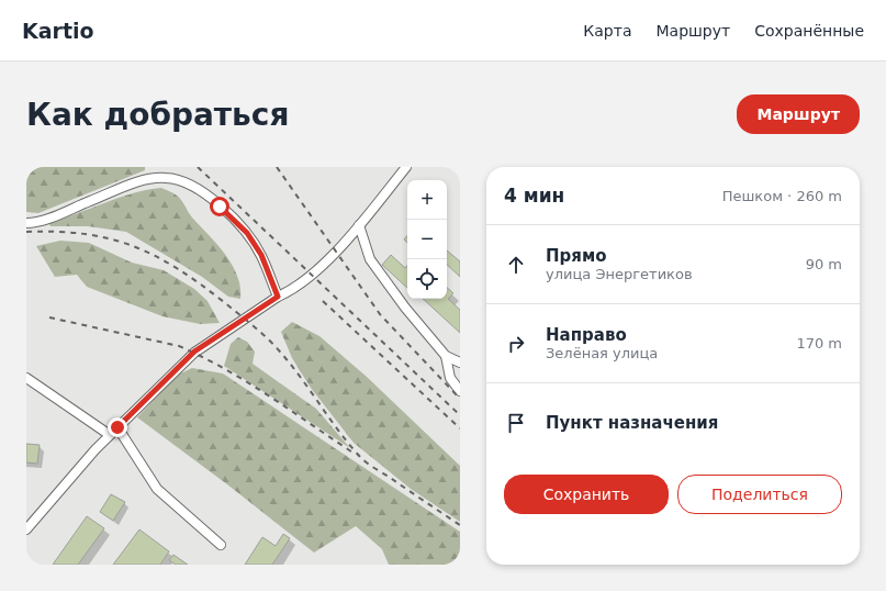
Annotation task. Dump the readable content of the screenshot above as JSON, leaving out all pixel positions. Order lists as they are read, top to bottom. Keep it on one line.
{"page":{"header":"Kartio","nav":["Карта","Маршрут","Сохранённые"],"buttons":["Маршрут",["Сохранить","Поделиться"]],"title":"Как добраться","heading":["4 мин","Пешком · 260 m"],"map_buttons":["+","−"],"list":[["Прямо","улица Энергетиков","90 m"],["Направо","Зелёная улица","170 m"],"Пункт назначения"]}}
